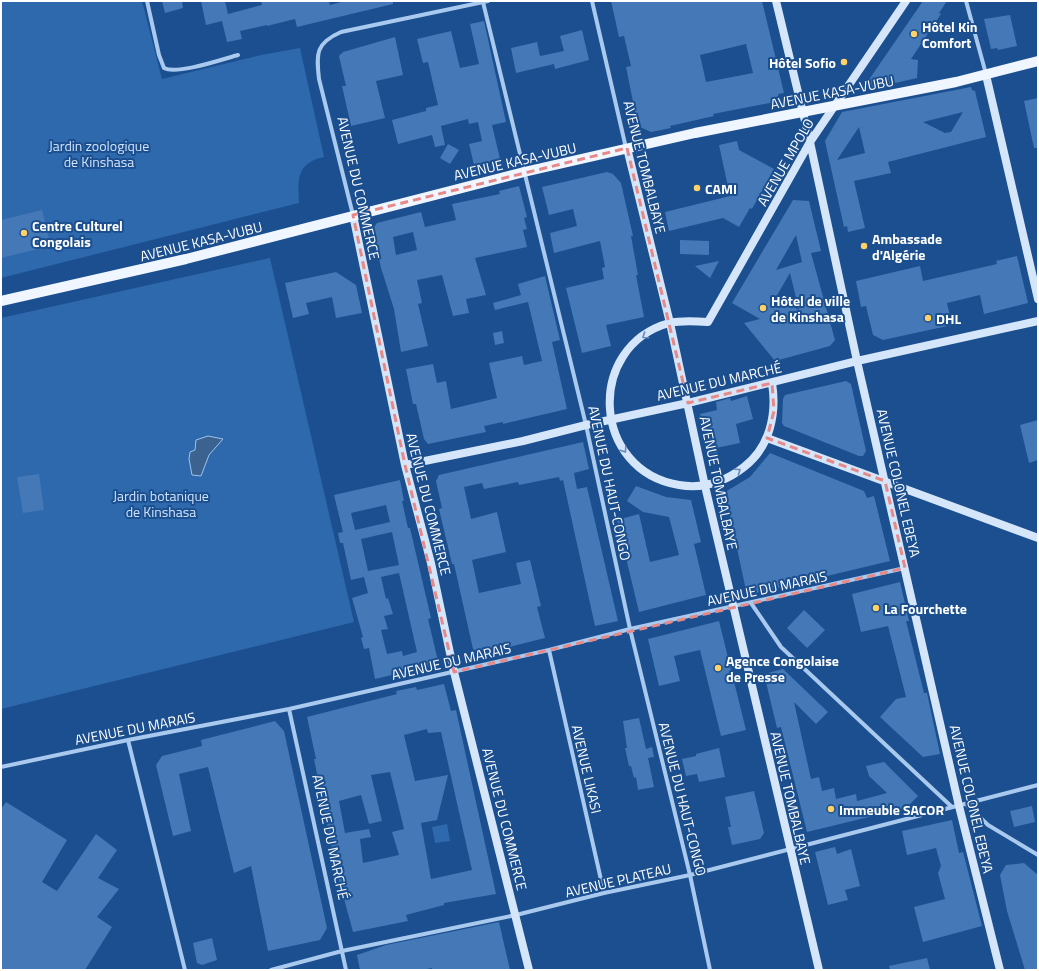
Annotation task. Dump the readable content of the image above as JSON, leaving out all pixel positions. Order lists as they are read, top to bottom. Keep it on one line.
{"streets":{"main road":["AVENUE KASA-VUBU"],"street":["AVENUE MPOLO","AVENUE TOMBALBAYE","AVENUE DU COMMERCE","AVENUE DU MARCHÉ","AVENUE DU HAUT-CONGO","AVENUE COLONEL EBEYA","AVENUE DU MARAIS","AVENUE LIKASI","AVENUE PLATEAU"]},"crossings":[["AVENUE KASA-VUBU","AVENUE MPOLO"],["AVENUE KASA-VUBU","AVENUE TOMBALBAYE"],["AVENUE KASA-VUBU","AVENUE DU COMMERCE"],["AVENUE KASA-VUBU","AVENUE DU HAUT-CONGO"],["AVENUE KASA-VUBU","AVENUE COLONEL EBEYA"],["AVENUE MPOLO","AVENUE TOMBALBAYE"],["AVENUE MPOLO","AVENUE COLONEL EBEYA"],["AVENUE TOMBALBAYE","AVENUE DU MARCHÉ"],["AVENUE TOMBALBAYE","AVENUE DU MARAIS"],["AVENUE TOMBALBAYE","AVENUE PLATEAU"],["AVENUE DU COMMERCE","AVENUE DU MARCHÉ"],["AVENUE DU COMMERCE","AVENUE DU HAUT-CONGO"],["AVENUE DU COMMERCE","AVENUE DU MARAIS"],["AVENUE DU COMMERCE","AVENUE PLATEAU"],["AVENUE DU MARCHÉ","AVENUE DU HAUT-CONGO"],["AVENUE DU MARCHÉ","AVENUE COLONEL EBEYA"],["AVENUE DU MARCHÉ","AVENUE DU MARAIS"],["AVENUE DU MARCHÉ","AVENUE PLATEAU"],["AVENUE DU HAUT-CONGO","AVENUE DU MARAIS"],["AVENUE DU HAUT-CONGO","AVENUE PLATEAU"],["AVENUE COLONEL EBEYA","AVENUE DU MARAIS"],["AVENUE COLONEL EBEYA","AVENUE PLATEAU"],["AVENUE DU MARAIS","AVENUE LIKASI"],["AVENUE LIKASI","AVENUE PLATEAU"]],"parks":["Jardin zoologique de Kinshasa","Jardin botanique de Kinshasa"],"places":["Hôtel Kin Comfort","Hôtel Sofio","CAMI","Centre Culturel Congolais","Ambassade d'Algérie","Hôtel de ville de Kinshasa","DHL","La Fourchette","Agence Congolaise de Presse","Immeuble SACOR"]}
